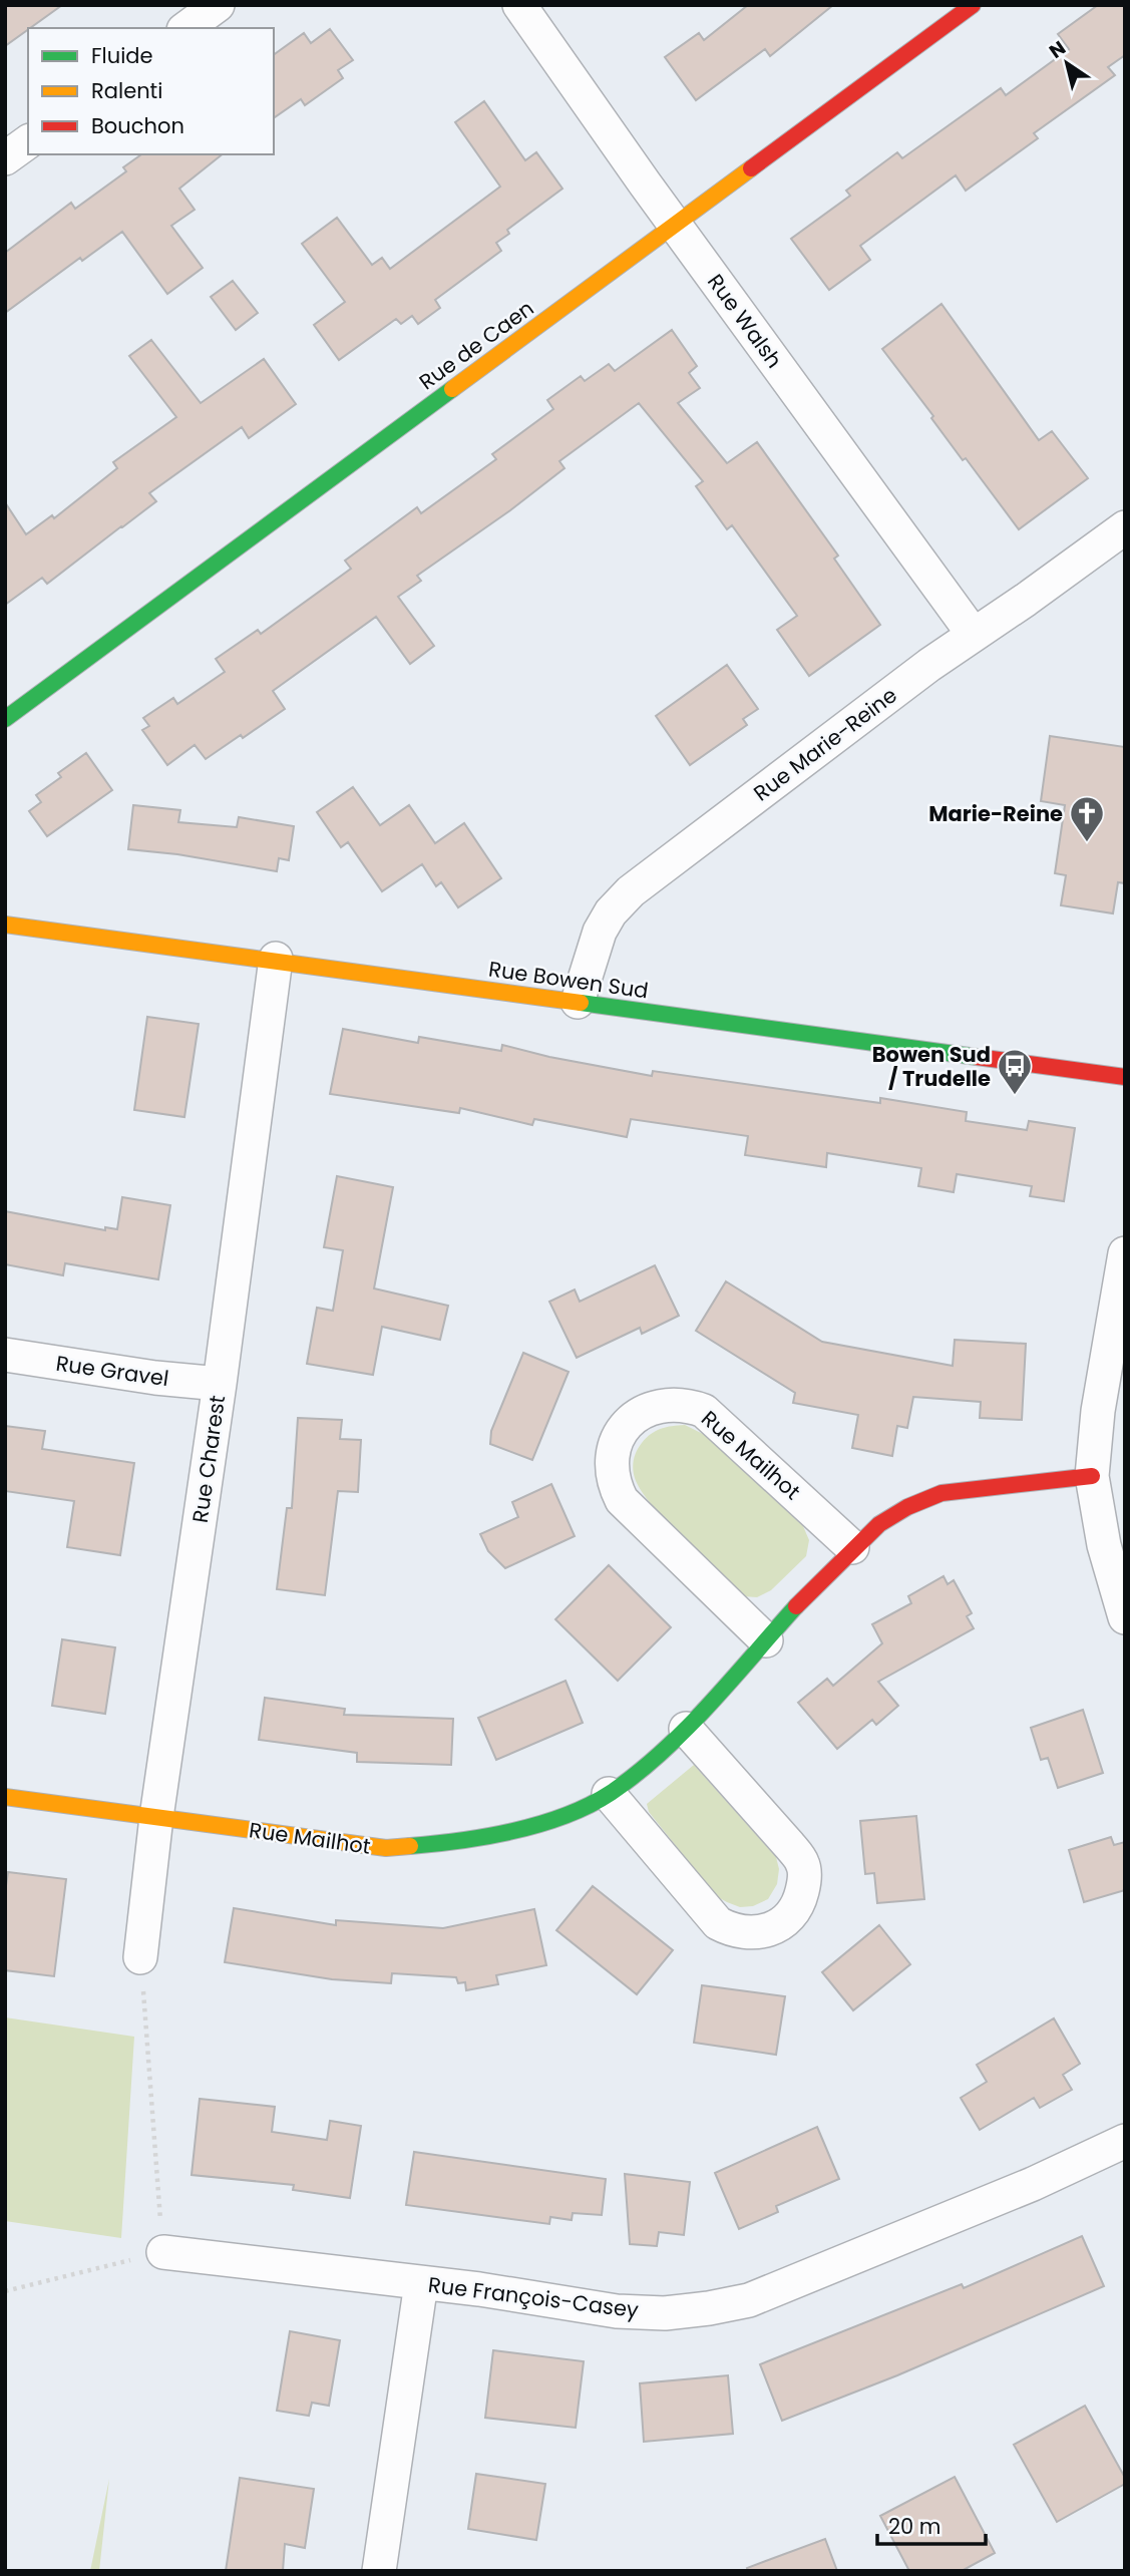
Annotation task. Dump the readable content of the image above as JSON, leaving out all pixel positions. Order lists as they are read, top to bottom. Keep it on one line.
{"streets":{"street":["Rue Walsh","Rue de Caen","Rue Marie-Reine","Rue Bowen Sud","Rue Gravel","Rue Mailhot","Rue Charest","Rue François-Casey"]},"crossings":[["Rue Walsh","Rue de Caen"],["Rue Walsh","Rue Marie-Reine"],["Rue Marie-Reine","Rue Bowen Sud"],["Rue Bowen Sud","Rue Charest"],["Rue Gravel","Rue Charest"],["Rue Mailhot","Rue Charest"]],"places":{"church":["Marie-Reine"],"bus stop":["Bowen Sud / Trudelle"]},"legend":["Fluide","Ralenti","Bouchon"],"scale_bar":"20 m","north":"top left"}
